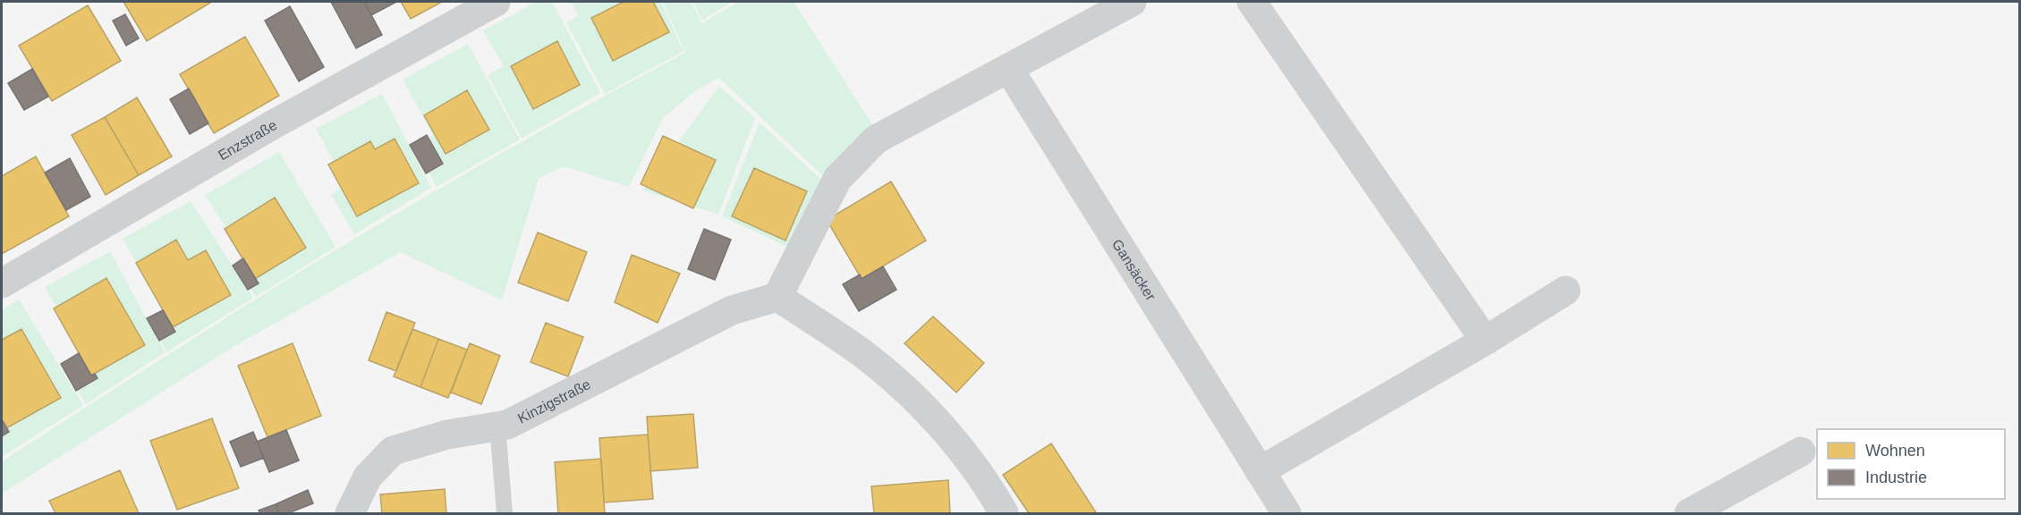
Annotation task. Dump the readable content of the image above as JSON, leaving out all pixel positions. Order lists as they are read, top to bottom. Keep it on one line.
{"streets":{"street":["Enzstraße","Gansäcker","Kinzigstraße"]},"legend":["Wohnen","Industrie"]}
